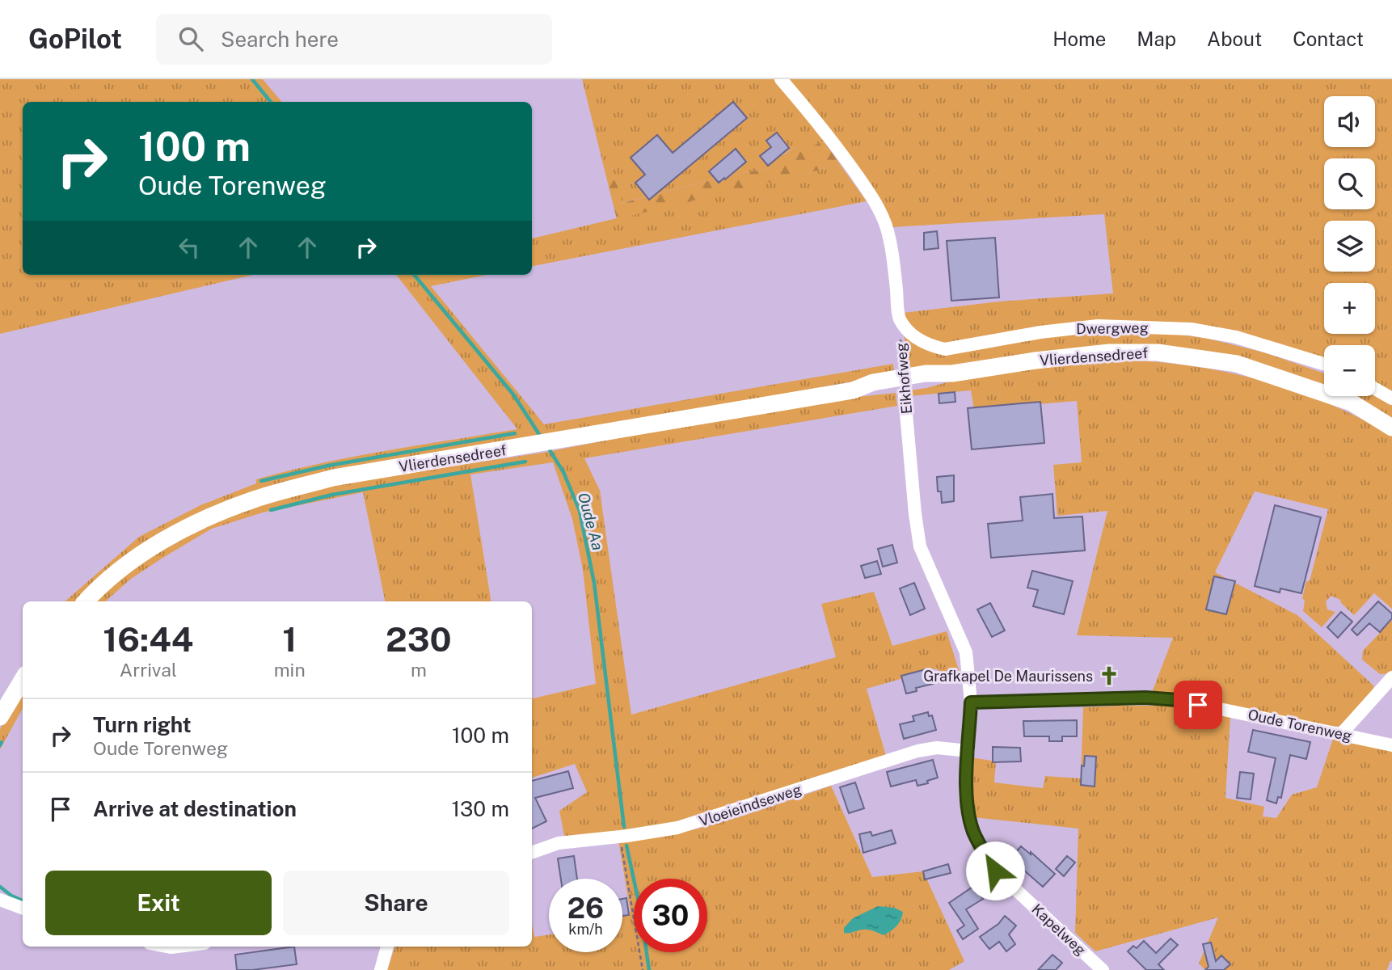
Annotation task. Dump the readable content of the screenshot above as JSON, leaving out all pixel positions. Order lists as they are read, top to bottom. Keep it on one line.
{"streets":{"main road":["Vlierdensedreef"],"street":["Dwergweg","Eikhofweg","Oude Torenweg","Vloeieindseweg","Kapelweg"]},"crossings":[["Dwergweg","Eikhofweg"],["Vlierdensedreef","Eikhofweg"],["Eikhofweg","Oude Torenweg"],["Eikhofweg","Kapelweg"],["Oude Torenweg","Kapelweg"],["Vloeieindseweg","Kapelweg"]],"water":["Oude Aa"],"places":{"church":["Grafkapel De Maurissens"]},"page":{"header":"GoPilot","search":"Search here","nav":["Home","Map","About","Contact"],"map_buttons":["+","−"],"turn":["100 m","Oude Torenweg"],"eta":["16:44","Arrival","1","min","230","m"],"list":[{"name":"Turn right","note":"Oude Torenweg","value":"100 m"},{"name":"Arrive at destination","value":"130 m"}],"buttons":["Exit","Share"],"speed":"26 km/h","limit":"30"}}
